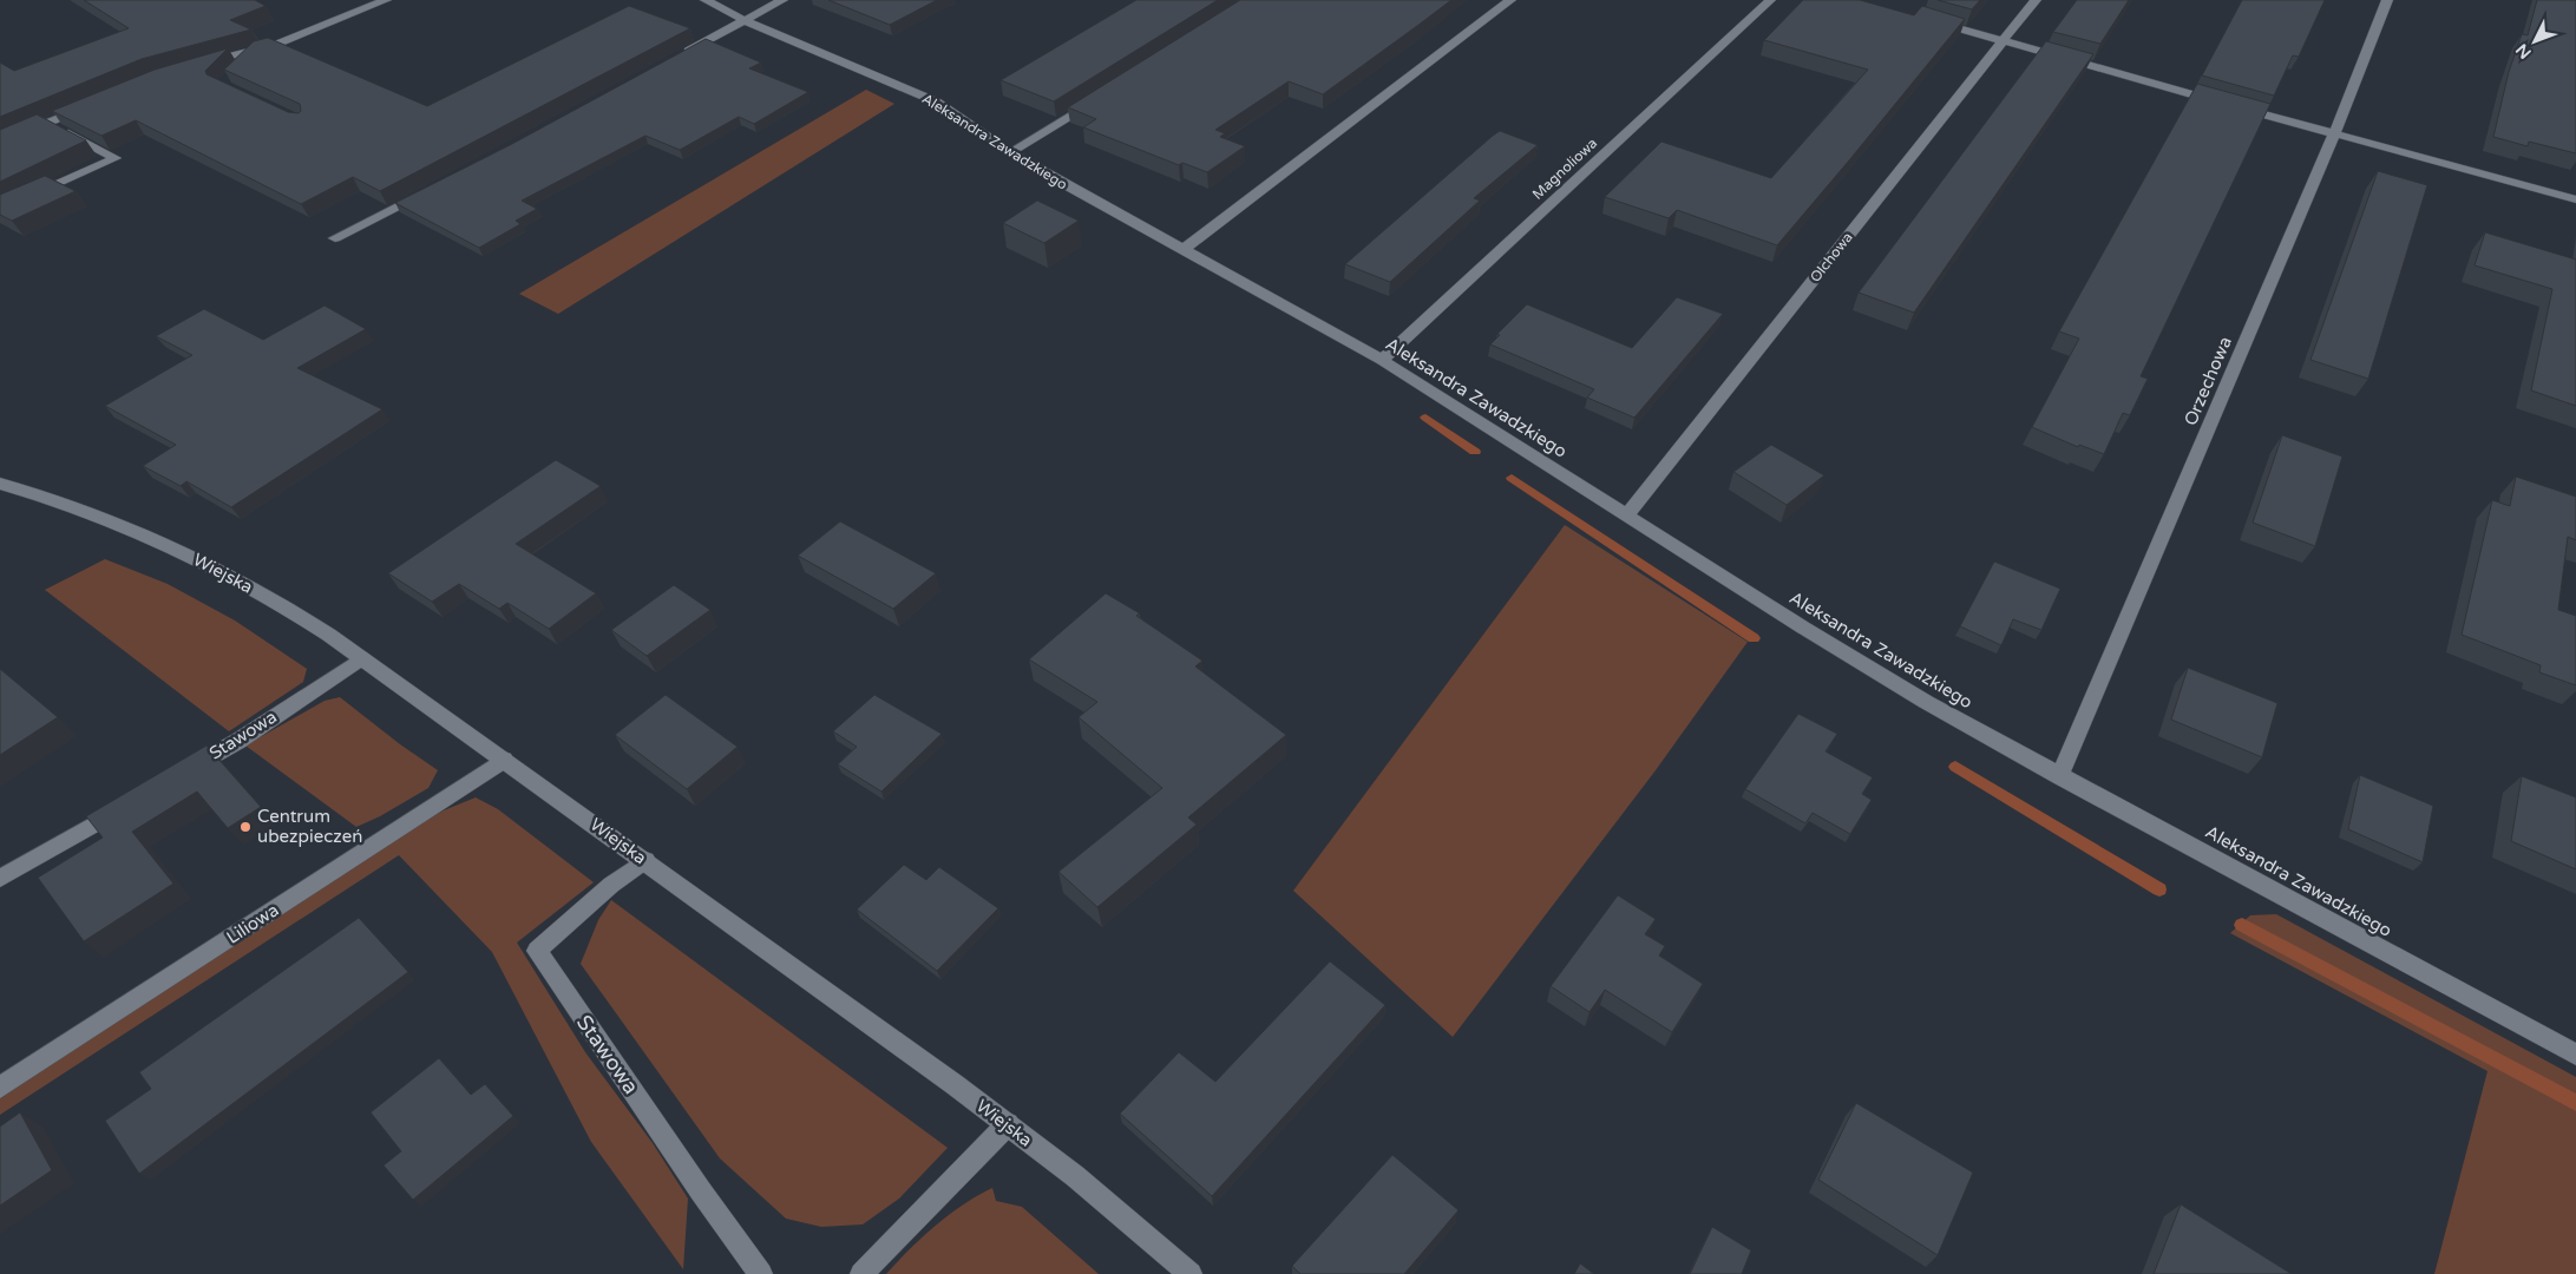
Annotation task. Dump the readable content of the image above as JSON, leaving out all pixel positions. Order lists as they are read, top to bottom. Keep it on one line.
{"streets":{"street":["Aleksandra Zawadzkiego","Magnoliowa","Olchowa","Orzechowa","Wiejska","Stawowa","Liliowa"]},"crossings":[["Aleksandra Zawadzkiego","Magnoliowa"],["Aleksandra Zawadzkiego","Olchowa"],["Aleksandra Zawadzkiego","Orzechowa"],["Wiejska","Stawowa"],["Wiejska","Liliowa"]],"places":["Centrum ubezpieczeń"],"north":"bottom left"}
